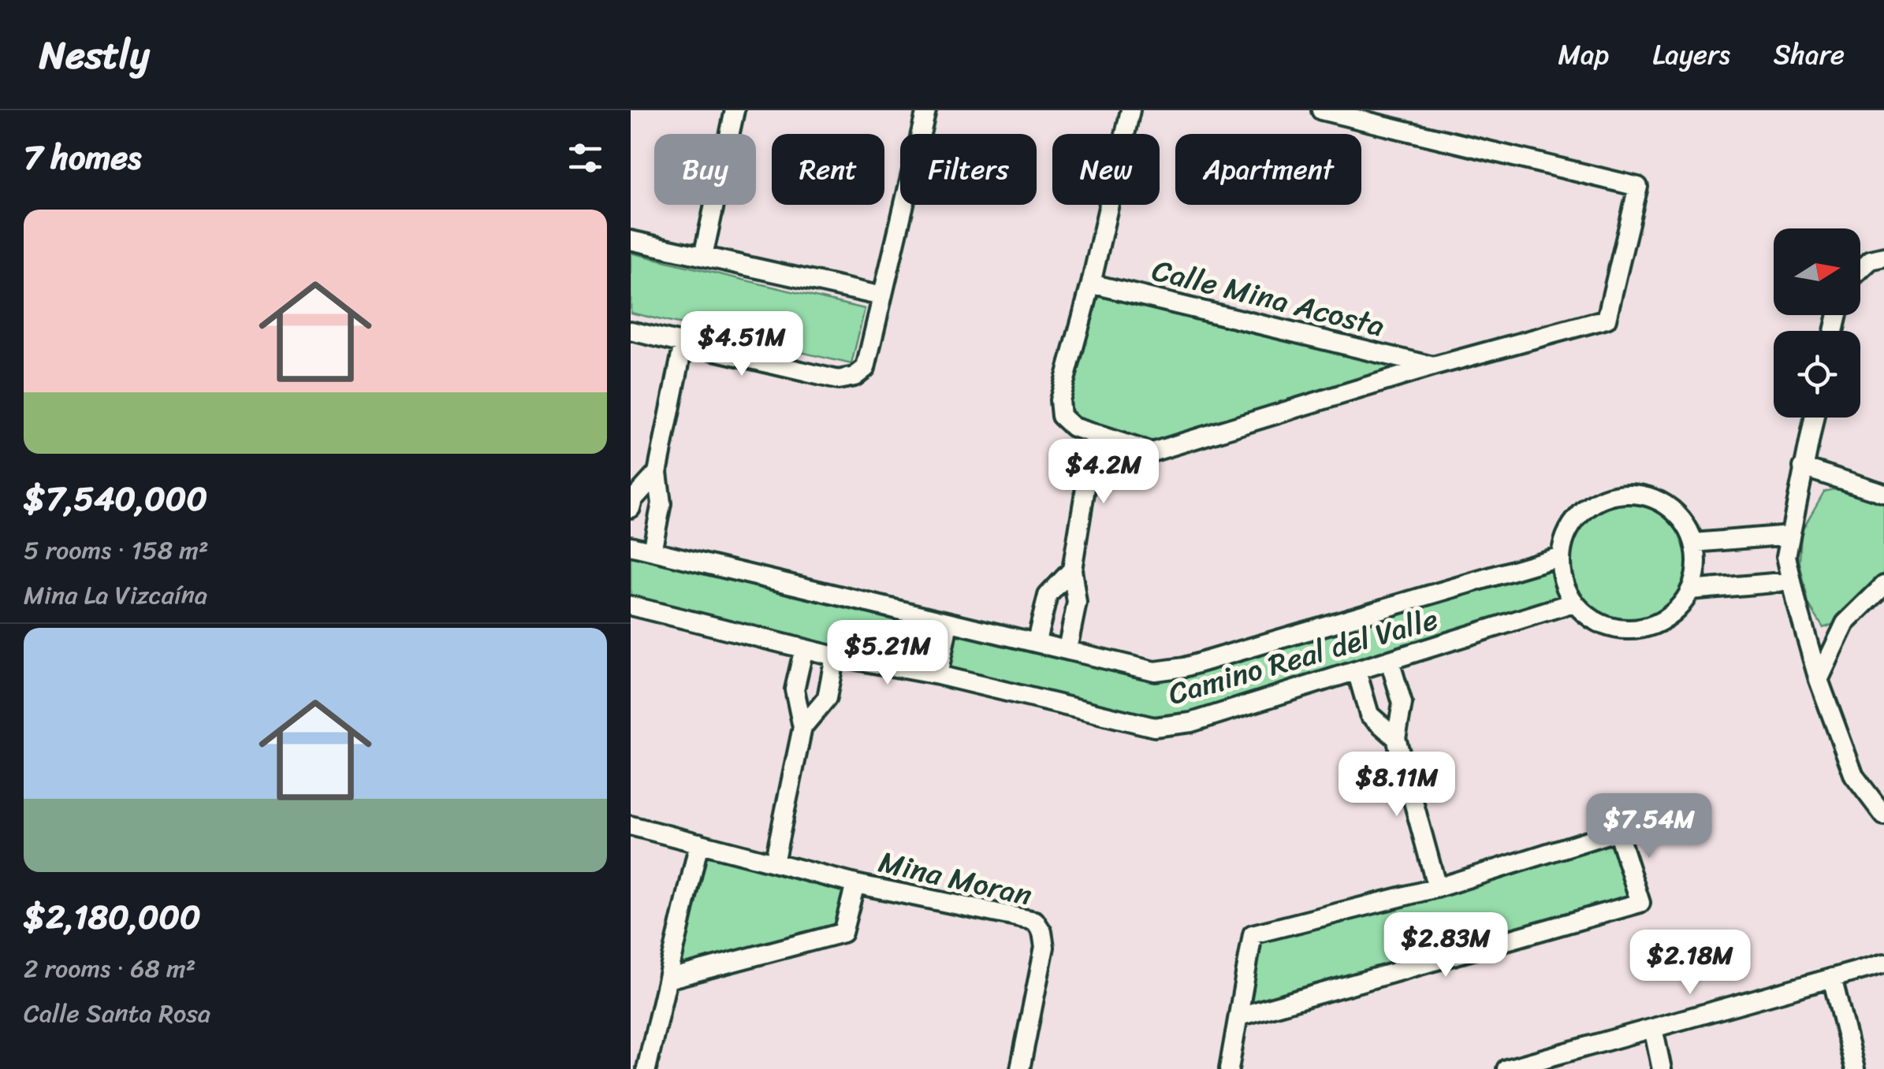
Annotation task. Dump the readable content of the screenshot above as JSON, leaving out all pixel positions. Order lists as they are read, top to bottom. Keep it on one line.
{"streets":{"street":["Calle Mina Acosta","Camino Real del Valle","Mina Moran"]},"north":"right","page":{"header":"Nestly","nav":["Map","Layers","Share"],"heading":"7 homes","chip":["Buy","Rent","Filters","New","Apartment"],"list":[{"name":"$7,540,000","note":"5 rooms · 158 m² · Mina La Vizcaína"},{"name":"$2,180,000","note":"2 rooms · 68 m² · Calle Santa Rosa"}],"price":["$4.51M","$4.2M","$5.21M","$8.11M","$7.54M","$2.83M","$2.18M"]}}
